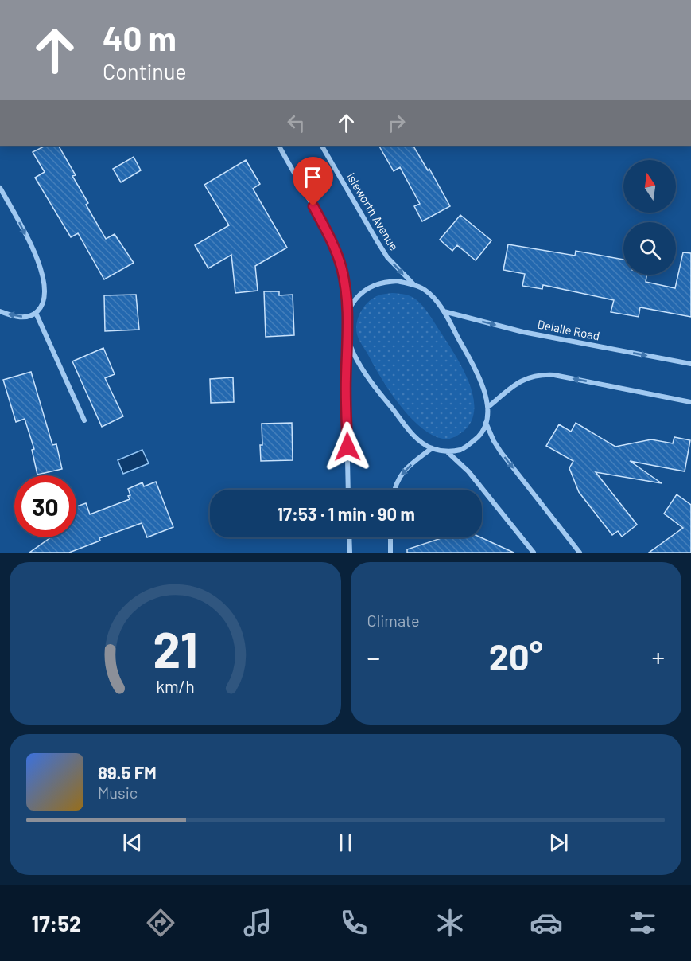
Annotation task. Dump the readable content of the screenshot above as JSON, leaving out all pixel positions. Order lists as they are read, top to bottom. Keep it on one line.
{"streets":{"street":["Isleworth Avenue","Delalle Road"]},"north":"top","page":{"turn":["40 m","Continue"],"limit":"30","trip":"17:53 · 1 min · 90 m","tile":"Climate","heat":["−","20°","+"],"song":["89.5 FM","Music"],"tabs":"17:52","gauge":["21","km/h"]}}
